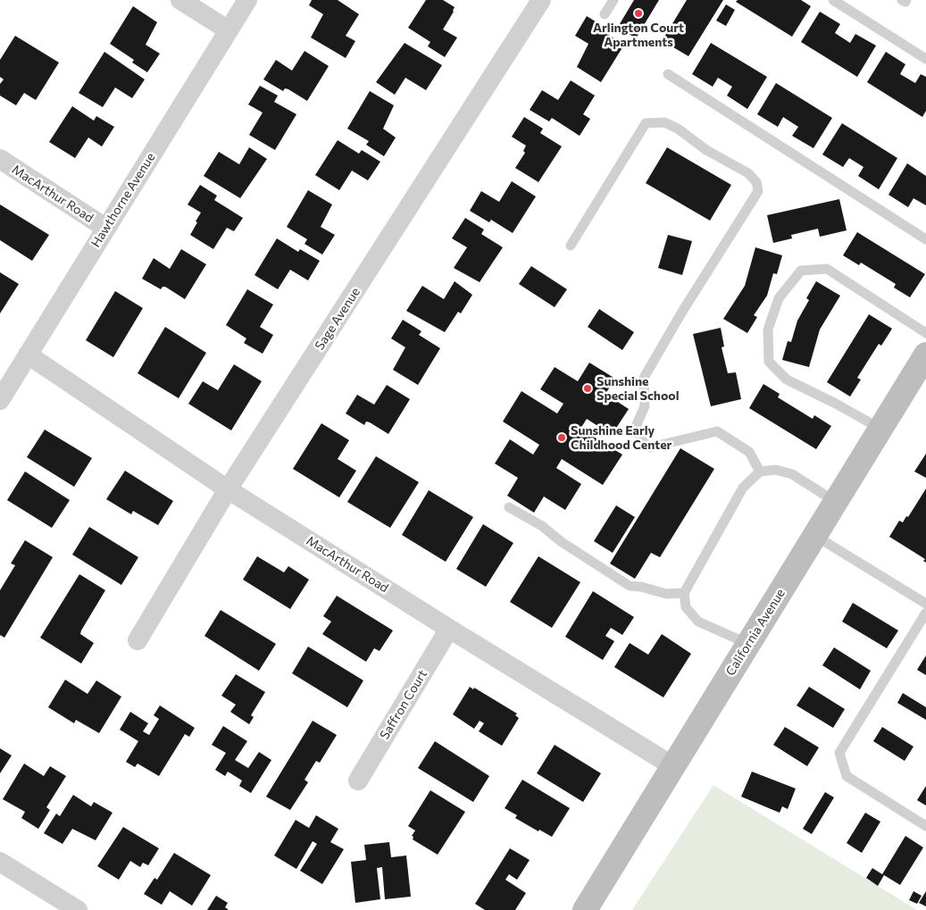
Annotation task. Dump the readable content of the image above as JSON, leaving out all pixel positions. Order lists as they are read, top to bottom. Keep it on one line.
{"streets":{"main road":["California Avenue"],"street":["MacArthur Road","Hawthorne Avenue","Sage Avenue","Saffron Court"]},"crossings":[["MacArthur Road","Hawthorne Avenue"],["MacArthur Road","Sage Avenue"],["MacArthur Road","California Avenue"],["MacArthur Road","Saffron Court"]],"places":["Arlington Court Apartments","Sunshine Special School","Sunshine Early Childhood Center"]}
